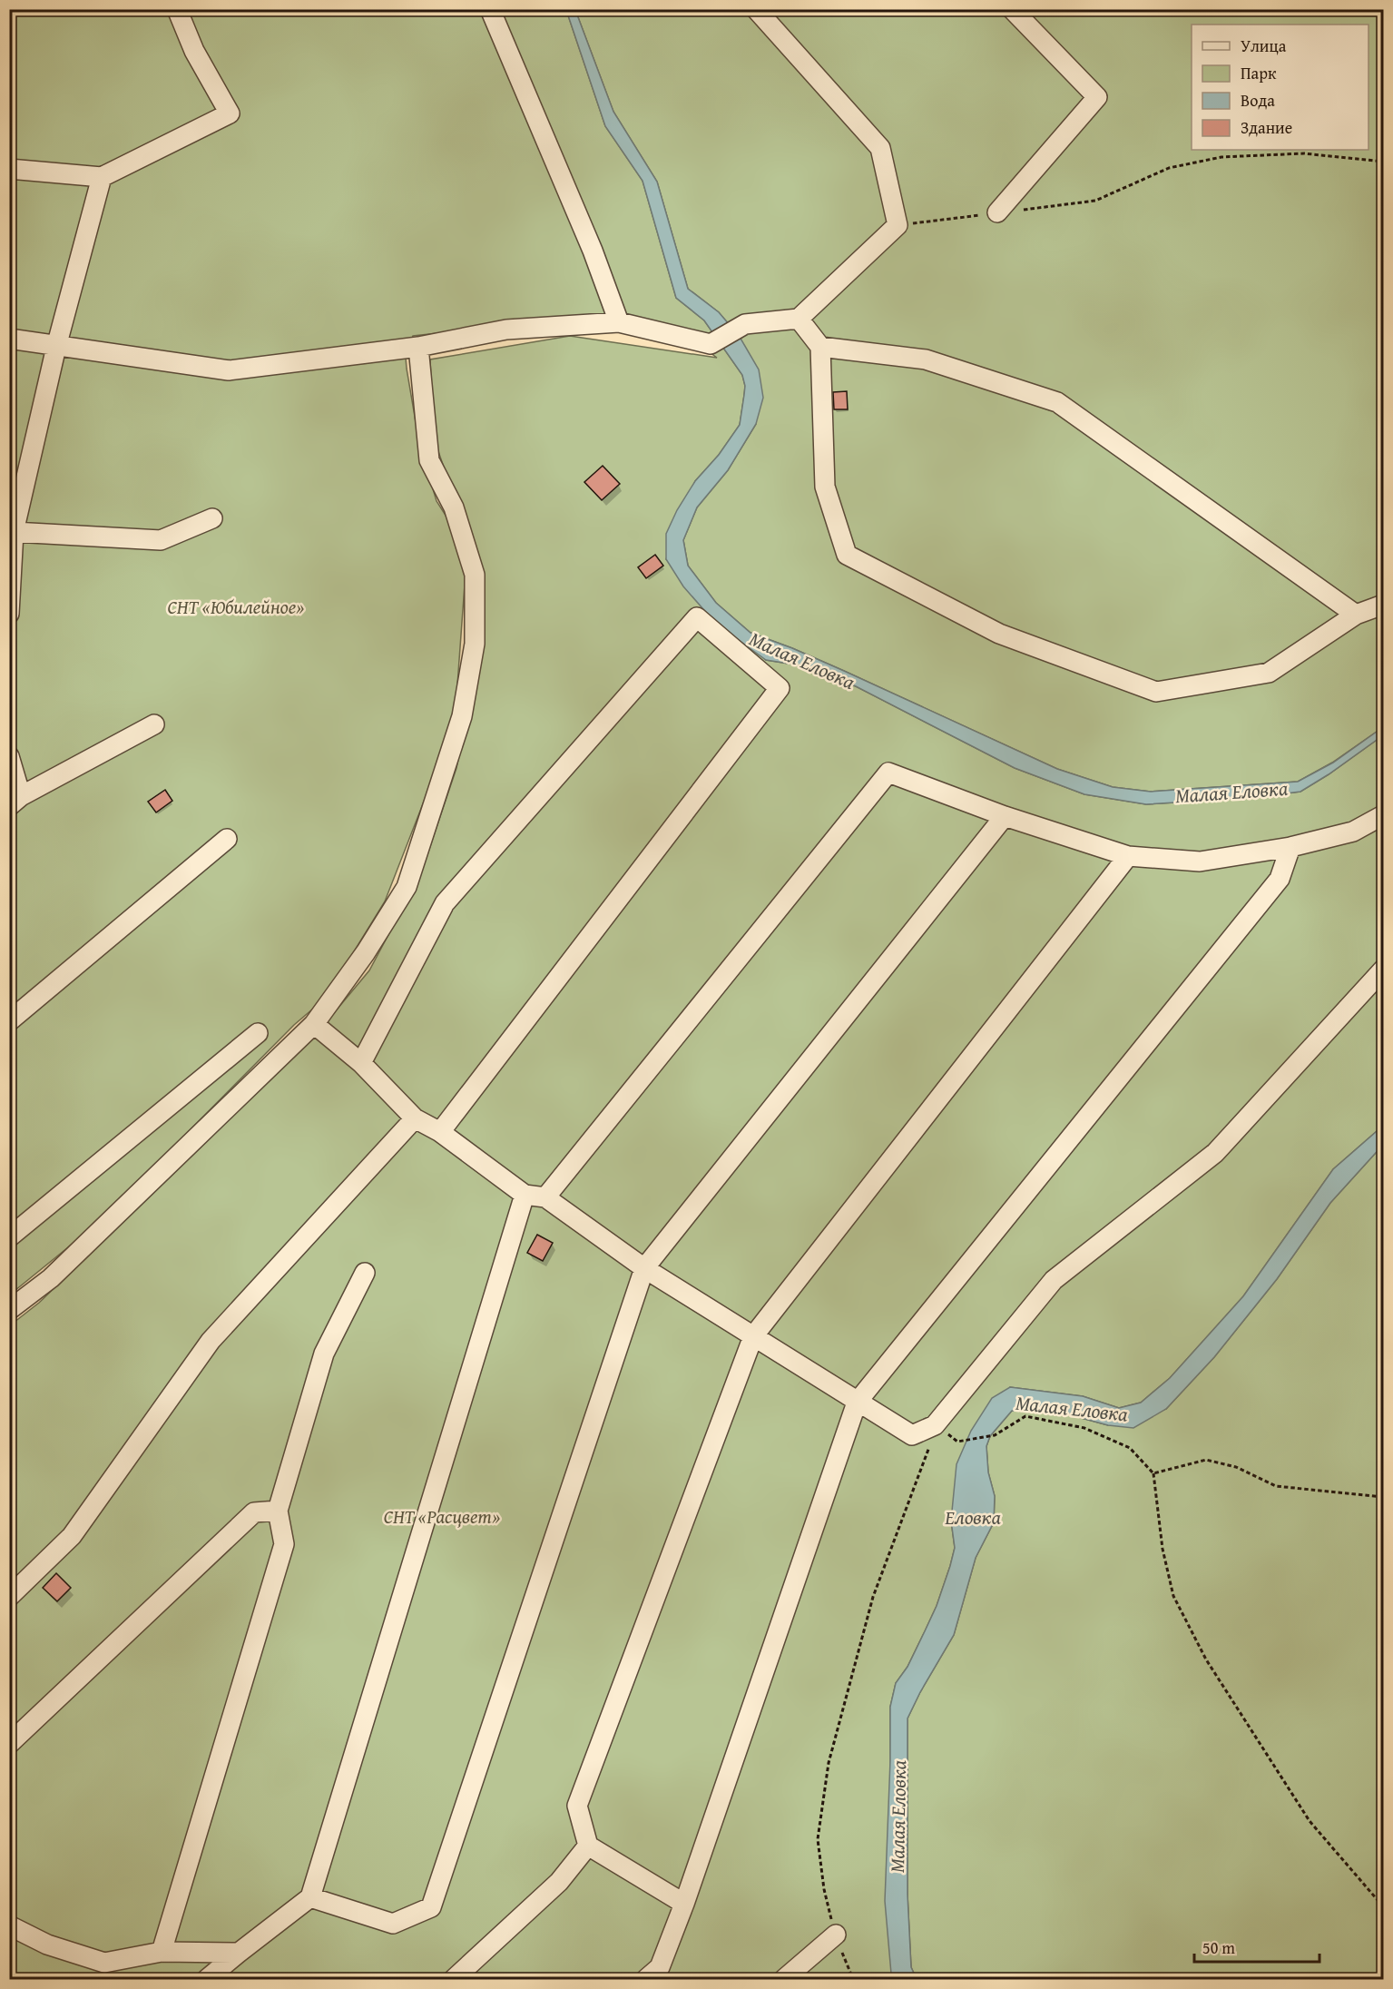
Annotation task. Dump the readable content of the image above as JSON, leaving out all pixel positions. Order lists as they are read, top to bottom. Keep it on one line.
{"water":["Малая Еловка","Еловка"],"parks":["СНТ «Юбилейное»","СНТ «Расцвет»"],"legend":["Улица","Парк","Вода","Здание"],"scale_bar":"50 m"}
